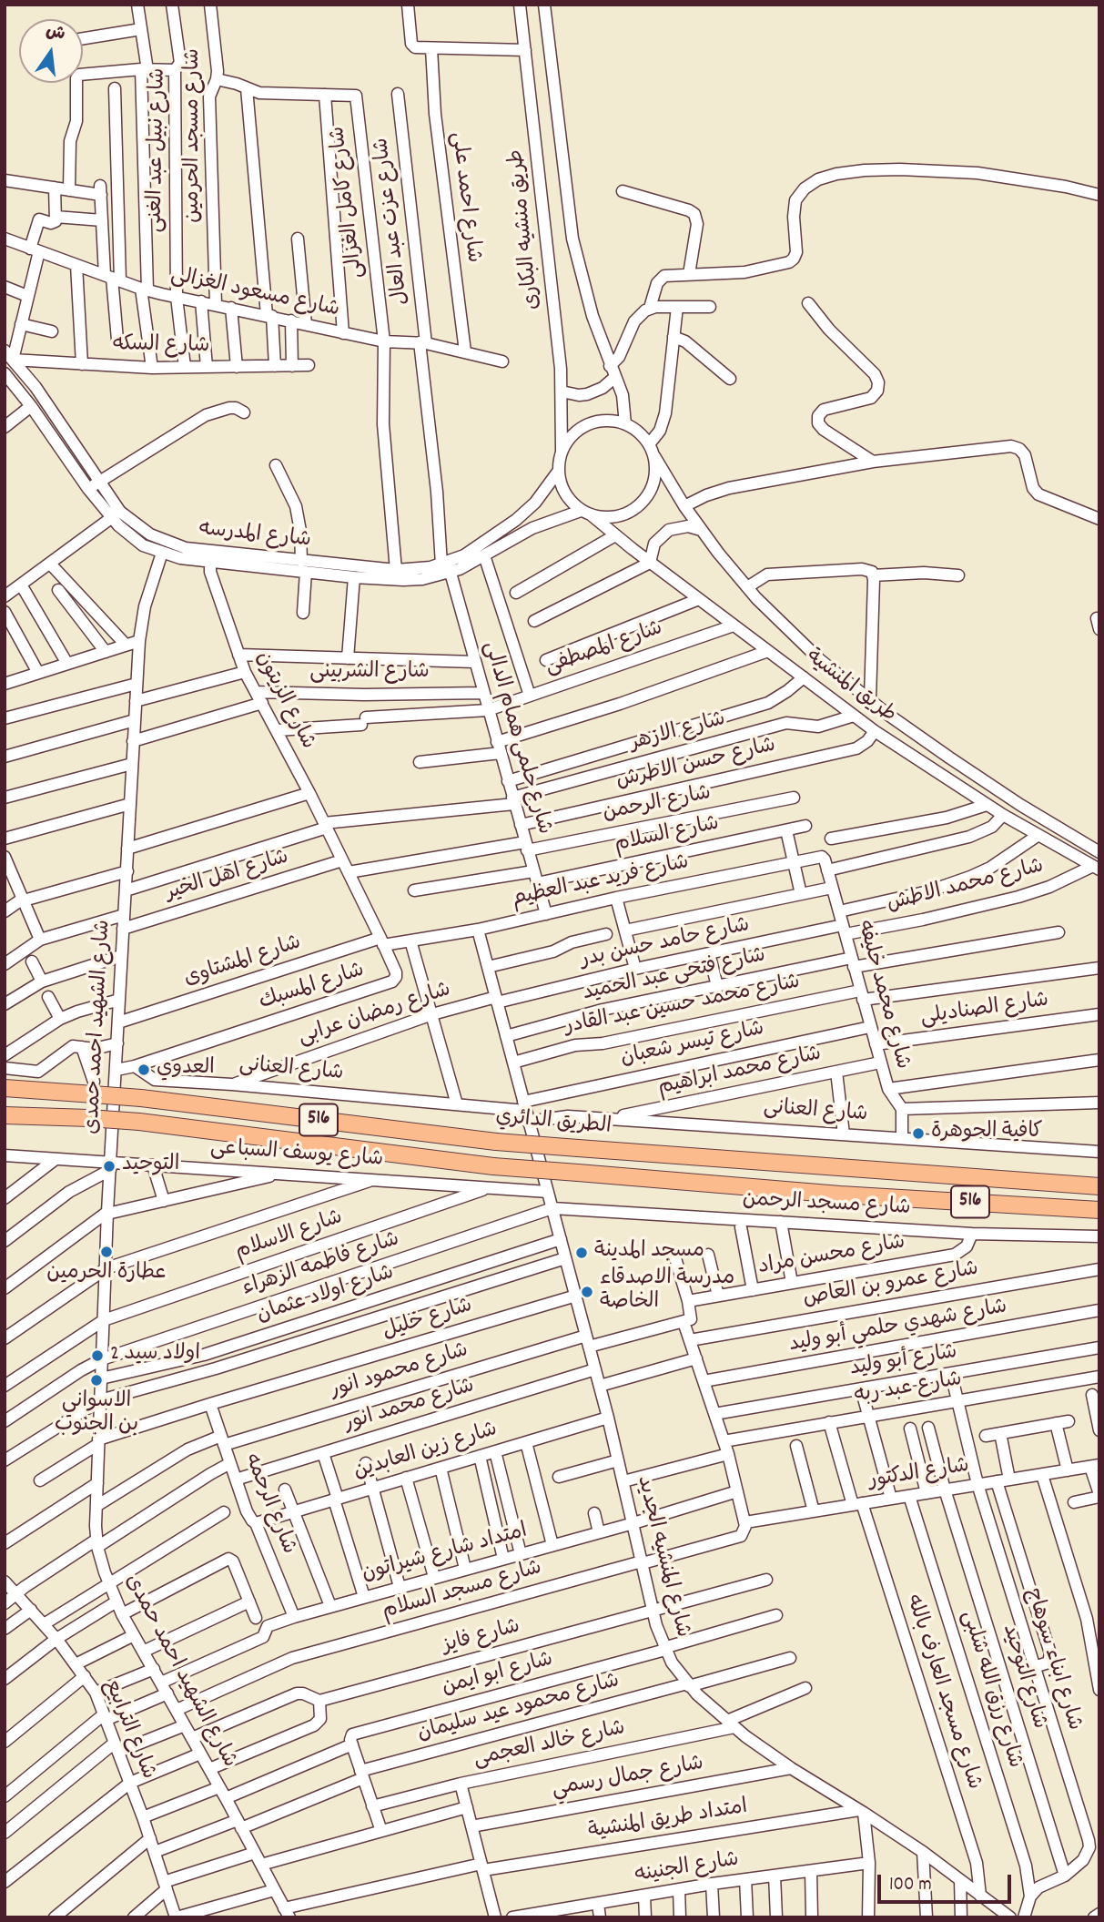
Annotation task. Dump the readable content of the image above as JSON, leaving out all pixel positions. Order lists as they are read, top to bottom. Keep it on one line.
{"streets":{"highway":["516","الطريق الدائري"],"street":["شارع مسجد الحرمين","شارع نبيل عبد الغنى","شارع احمد على","شارع كامل الغزالى","شارع عزت عبد العال","طريق منشيه البكارى","شارع مسعود الغزالى","شارع السكه","شارع المدرسه","شارع المصطفى","شارع الشربينى","طريق المنشية","شارع الزيتون","شارع الازهر","شارع حلمى همام الدالى","شارع حسن الاطرش","شارع الرحمن","شارع السلام","شارع اهل الخير","شارع فريد عبد العظيم","شارع محمد الاطش","شارع حامد حسن بدر","شارع المشتاوى","شارع فتحى عبد الحميد","شارع المسبك","شارع محمد خليفه","شارع محمد حسين عبد القادر","شارع الصناديلى","شارع رمضان عرابى","شارع الشهيد احمد حمدى","شارع تيسر شعبان","شارع العنانى","شارع محمد ابراهيم","شارع يوسف السباعى","شارع مسجد الرحمن","شارع الاسلام","شارع محسن مراد","شارع فاطمه الزهراء","شارع عمرو بن العاص","شارع اولاد عثمان","شارع خليل","شارع شهدي حلمي أبو وليد","شارع أبو وليد","شارع محمود انور","شارع عبد ربه","شارع محمد انور","شارع زين العابدين","شارع الدكتور","شارع الرحمه","امتداد شارع شيراتون","شارع المنشيه الجديد","شارع مسجد السلام","شارع فايز","شارع ابناء سوهاج","شارع ابو ايمن","شارع التوحيد","شارع رزق الله شلبى","شارع مسجد العارف بالله","شارع محمود عيد سليمان","شارع الترابيع","شارع خالد العجمى","شارع جمال رسمي","امتداد طريق المنشية","شارع الجنينه"]},"crossings":[["شارع مسجد الحرمين","شارع مسعود الغزالى"],["شارع نبيل عبد الغنى","شارع مسعود الغزالى"],["شارع نبيل عبد الغنى","شارع السكه"],["شارع احمد على","شارع مسعود الغزالى"],["شارع كامل الغزالى","شارع مسعود الغزالى"],["شارع كامل الغزالى","شارع المدرسه"],["شارع عزت عبد العال","شارع مسعود الغزالى"],["شارع عزت عبد العال","شارع المدرسه"],["شارع عزت عبد العال","شارع حلمى همام الدالى"],["طريق منشيه البكارى","شارع المدرسه"],["طريق منشيه البكارى","طريق المنشية"],["شارع السكه","شارع المدرسه"],["شارع المدرسه","طريق المنشية"],["شارع المدرسه","شارع الزيتون"],["شارع المدرسه","شارع حلمى همام الدالى"],["شارع المدرسه","شارع الشهيد احمد حمدى"],["شارع المصطفى","طريق المنشية"],["شارع المصطفى","شارع الزيتون"],["شارع المصطفى","شارع حلمى همام الدالى"],["شارع الشربينى","شارع الزيتون"],["شارع الشربينى","شارع حلمى همام الدالى"],["شارع الشربينى","شارع الشهيد احمد حمدى"],["طريق المنشية","شارع الازهر"],["طريق المنشية","شارع حسن الاطرش"],["طريق المنشية","شارع فريد عبد العظيم"],["طريق المنشية","شارع محمد الاطش"],["شارع الزيتون","شارع الازهر"],["شارع الزيتون","شارع الرحمن"],["شارع الزيتون","شارع اهل الخير"],["شارع الزيتون","شارع المسبك"],["شارع الازهر","شارع حلمى همام الدالى"],["شارع الازهر","شارع الشهيد احمد حمدى"],["شارع حلمى همام الدالى","شارع حسن الاطرش"],["شارع حلمى همام الدالى","شارع الرحمن"],["شارع حلمى همام الدالى","شارع السلام"],["شارع حلمى همام الدالى","شارع فريد عبد العظيم"],["شارع الرحمن","شارع اهل الخير"],["شارع الرحمن","شارع المسبك"],["شارع اهل الخير","شارع المسبك"],["شارع اهل الخير","شارع الشهيد احمد حمدى"],["شارع فريد عبد العظيم","شارع المشتاوى"],["شارع فريد عبد العظيم","شارع المسبك"],["شارع فريد عبد العظيم","شارع محمد خليفه"],["شارع فريد عبد العظيم","شارع المنشيه الجديد"],["شارع محمد الاطش","شارع حامد حسن بدر"],["شارع محمد الاطش","شارع محمد خليفه"],["شارع حامد حسن بدر","شارع محمد خليفه"],["شارع حامد حسن بدر","شارع رمضان عرابى"],["شارع حامد حسن بدر","شارع المنشيه الجديد"],["شارع المشتاوى","شارع المسبك"],["شارع المشتاوى","شارع الشهيد احمد حمدى"],["شارع فتحى عبد الحميد","شارع محمد خليفه"],["شارع فتحى عبد الحميد","شارع المنشيه الجديد"],["شارع المسبك","شارع الشهيد احمد حمدى"],["شارع المسبك","شارع العنانى"],["شارع محمد خليفه","شارع محمد حسين عبد القادر"],["شارع محمد خليفه","شارع الصناديلى"],["شارع محمد خليفه","شارع تيسر شعبان"],["شارع محمد خليفه","شارع محمد ابراهيم"],["شارع محمد حسين عبد القادر","شارع المنشيه الجديد"],["شارع رمضان عرابى","شارع العنانى"],["شارع رمضان عرابى","شارع المنشيه الجديد"],["شارع الشهيد احمد حمدى","شارع يوسف السباعى"],["شارع الشهيد احمد حمدى","شارع الاسلام"],["شارع الشهيد احمد حمدى","شارع فاطمه الزهراء"],["شارع الشهيد احمد حمدى","شارع اولاد عثمان"],["شارع الشهيد احمد حمدى","شارع خليل"],["شارع الشهيد احمد حمدى","شارع محمود انور"],["شارع الشهيد احمد حمدى","امتداد شارع شيراتون"],["شارع الشهيد احمد حمدى","شارع مسجد السلام"],["شارع الشهيد احمد حمدى","شارع محمود عيد سليمان"],["شارع الشهيد احمد حمدى","امتداد طريق المنشية"],["شارع تيسر شعبان","شارع العنانى"],["شارع تيسر شعبان","شارع المنشيه الجديد"],["شارع العنانى","شارع محمد ابراهيم"],["شارع العنانى","شارع المنشيه الجديد"],["شارع يوسف السباعى","شارع الاسلام"],["شارع يوسف السباعى","شارع المنشيه الجديد"],["شارع مسجد الرحمن","شارع محسن مراد"],["شارع مسجد الرحمن","شارع فاطمه الزهراء"],["شارع مسجد الرحمن","شارع المنشيه الجديد"],["شارع فاطمه الزهراء","شارع المنشيه الجديد"],["شارع اولاد عثمان","شارع المنشيه الجديد"],["شارع خليل","شارع الرحمه"],["شارع خليل","شارع المنشيه الجديد"],["شارع أبو وليد","شارع ابناء سوهاج"],["شارع محمود انور","شارع الرحمه"],["شارع محمود انور","شارع المنشيه الجديد"],["شارع عبد ربه","شارع ابناء سوهاج"],["شارع عبد ربه","شارع مسجد العارف بالله"],["شارع محمد انور","شارع الرحمه"],["شارع محمد انور","شارع المنشيه الجديد"],["شارع زين العابدين","شارع الرحمه"],["شارع زين العابدين","شارع المنشيه الجديد"],["شارع الدكتور","شارع مسجد السلام"],["شارع الدكتور","شارع ابناء سوهاج"],["شارع الدكتور","شارع التوحيد"],["شارع الدكتور","شارع رزق الله شلبى"],["شارع الدكتور","شارع مسجد العارف بالله"],["شارع الرحمه","امتداد شارع شيراتون"],["امتداد شارع شيراتون","شارع المنشيه الجديد"],["شارع المنشيه الجديد","شارع مسجد السلام"],["شارع المنشيه الجديد","شارع فايز"],["شارع المنشيه الجديد","شارع ابو ايمن"],["شارع المنشيه الجديد","شارع مسجد العارف بالله"],["شارع المنشيه الجديد","شارع محمود عيد سليمان"],["شارع المنشيه الجديد","شارع خالد العجمى"],["شارع المنشيه الجديد","شارع جمال رسمي"],["شارع المنشيه الجديد","امتداد طريق المنشية"],["شارع ابناء سوهاج","شارع التوحيد"],["شارع محمود عيد سليمان","شارع الترابيع"]],"places":["العدوي","كافية الحوهرة","التوحيد","عطارة الحرمين","مسجد المدينة","مدرسة الاصدقاء الخاصة","اولاد سيد 2","الاسواني بن الجنوب"],"scale_bar":"100 m","north":"top"}
